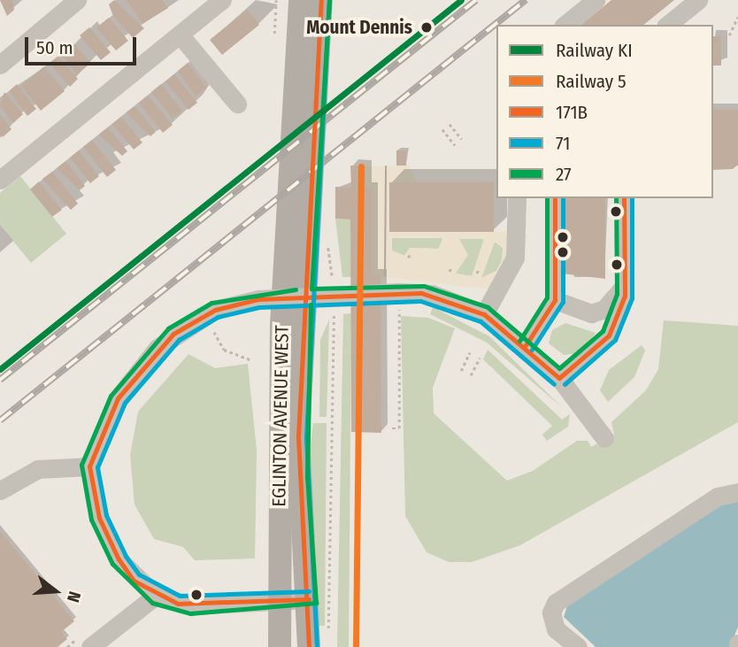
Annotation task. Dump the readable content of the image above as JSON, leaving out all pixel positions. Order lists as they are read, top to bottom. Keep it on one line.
{"streets":{"main road":["EGLINTON AVENUE WEST"]},"places":["Mount Dennis"],"lines":["rail line KI","transit line 171B","transit line 71","transit line 27","rail line 5"],"legend":["Railway KI","Railway 5","171B","71","27"],"scale_bar":"50 m","north":"right"}
